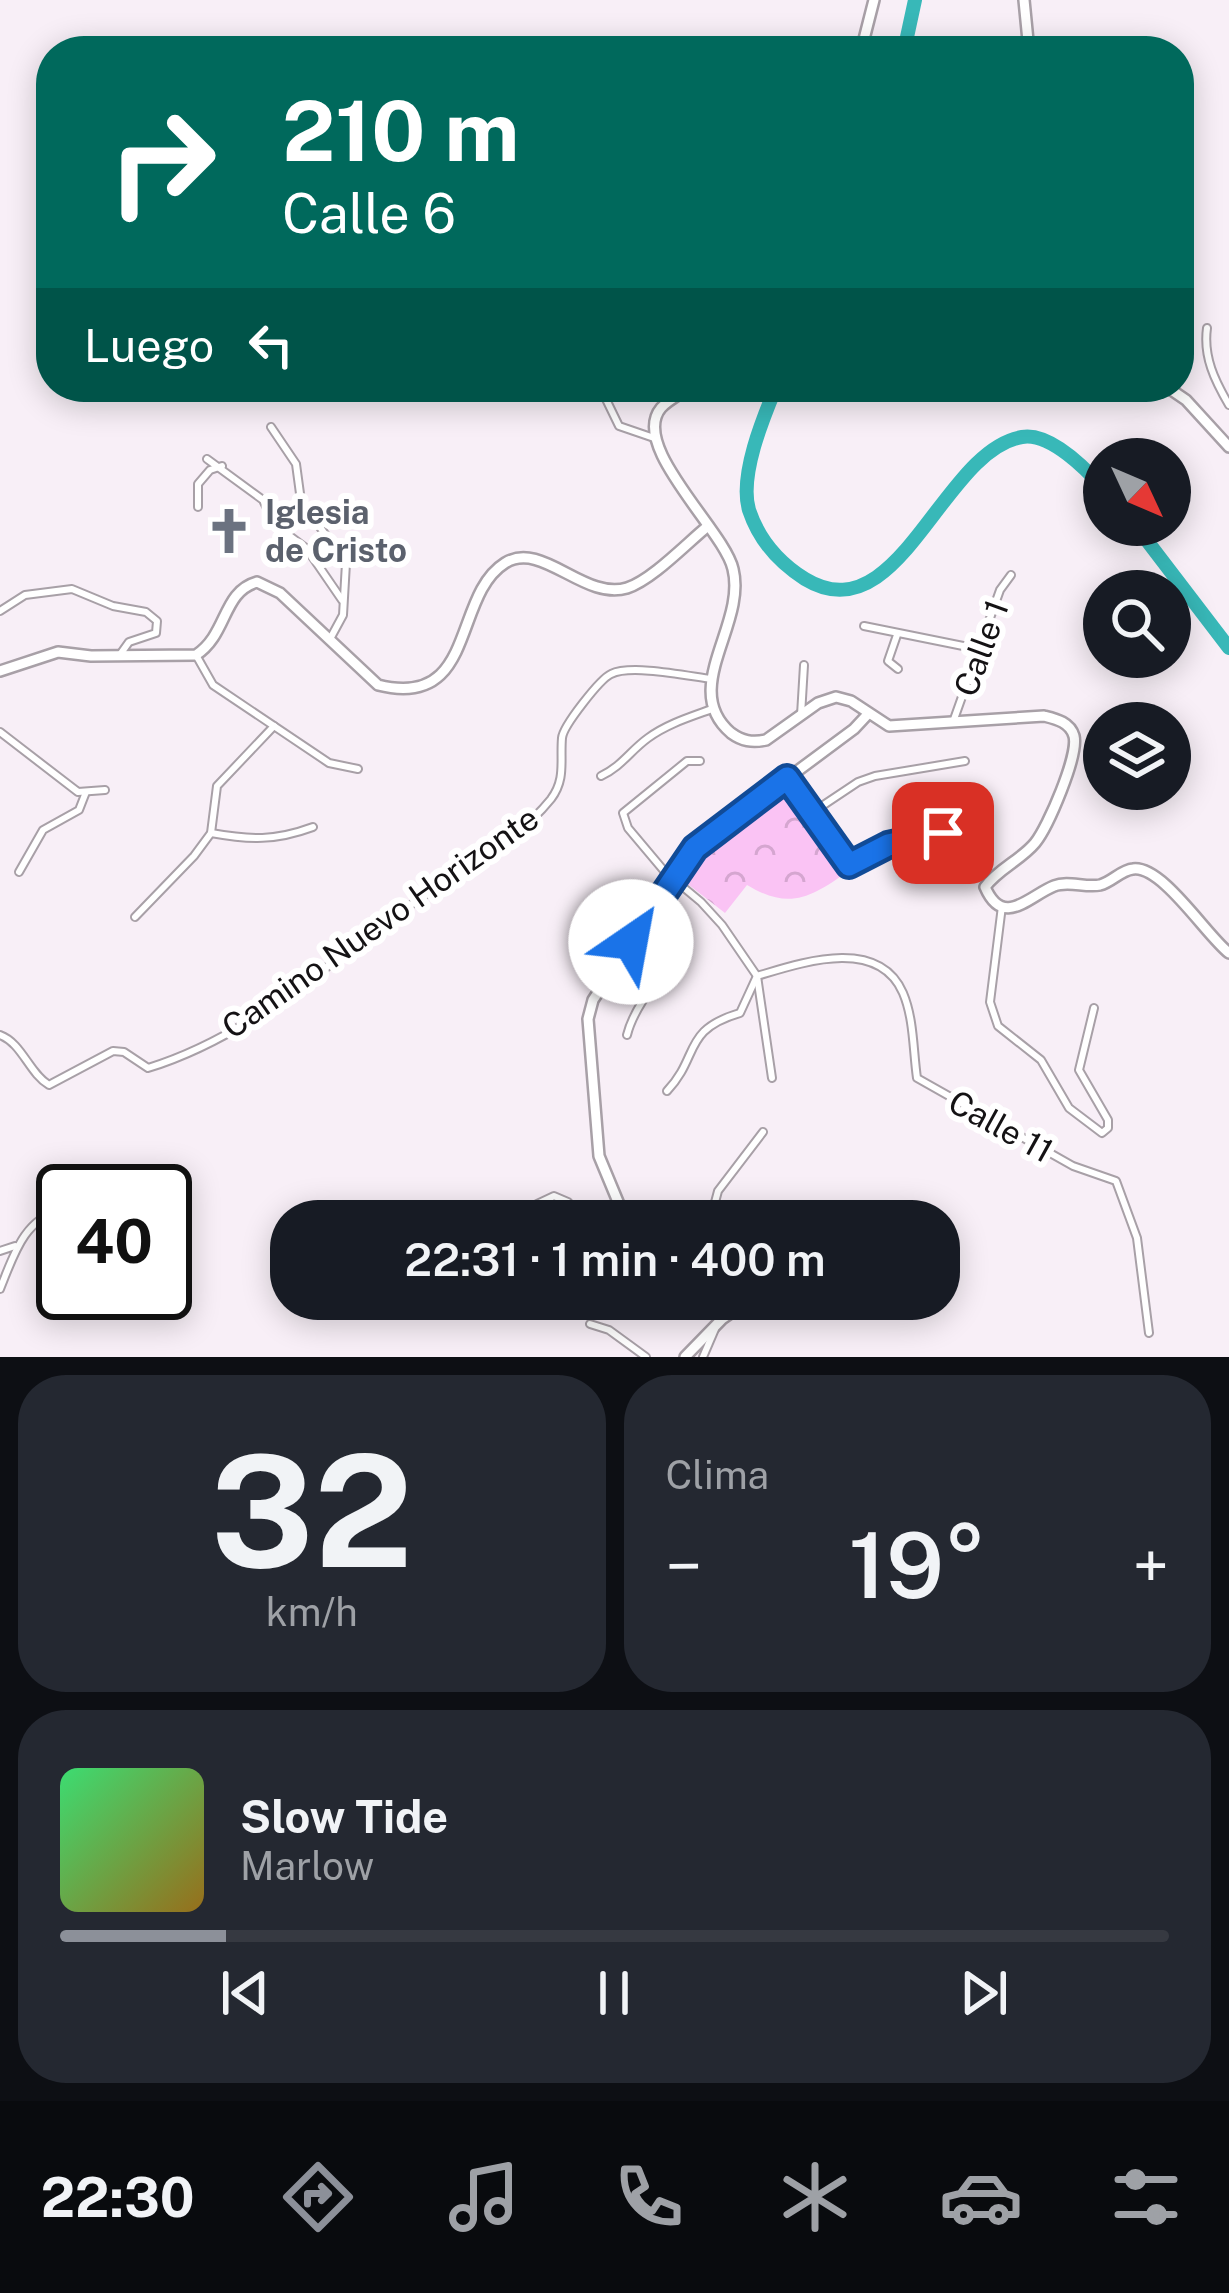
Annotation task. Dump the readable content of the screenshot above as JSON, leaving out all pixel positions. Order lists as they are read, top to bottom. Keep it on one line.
{"streets":{"street":["Calle 1","Camino Nuevo Horizonte","Calle 11"]},"places":{"church":["Iglesia de Cristo"]},"north":"bottom right","page":{"turn":["210 m","Calle 6"],"then":"Luego","limit":"40","trip":"22:31 · 1 min · 400 m","tile":[["32","km/h"],"Clima"],"heat":["−","19°","+"],"song":["Slow Tide","Marlow"],"tabs":"22:30"}}
